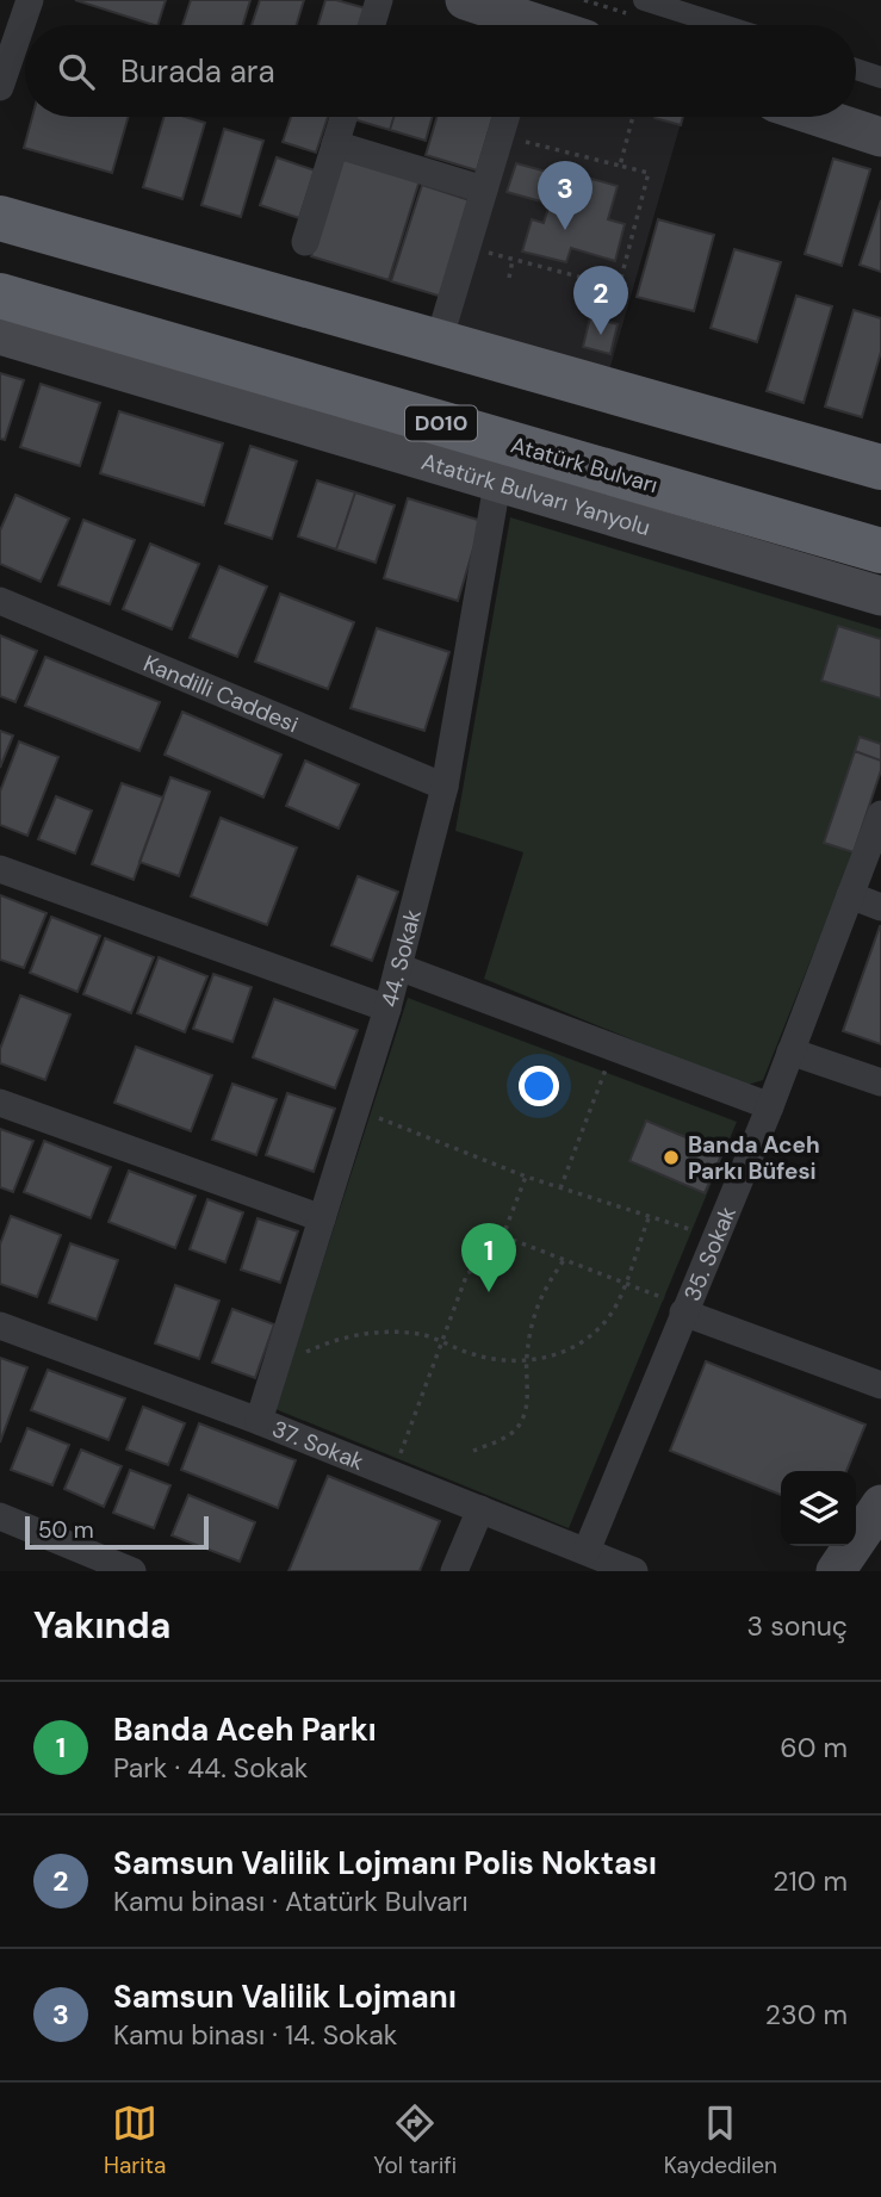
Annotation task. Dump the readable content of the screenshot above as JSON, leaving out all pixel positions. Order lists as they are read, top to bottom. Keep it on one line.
{"streets":{"highway":["D010","Atatürk Bulvarı"],"main road":["Atatürk Bulvarı Yanyolu"],"street":["Kandilli Caddesi","44. Sokak","35. Sokak","37. Sokak"]},"crossings":[["Atatürk Bulvarı Yanyolu","44. Sokak"],["Kandilli Caddesi","44. Sokak"],["44. Sokak","37. Sokak"],["35. Sokak","37. Sokak"]],"places":["Banda Aceh Parkı Büfesi"],"scale_bar":"50 m","page":{"search":"Burada ara","pins":["3","2","1"],"scale":"50 m","heading":["Yakında","3 sonuç"],"list":[{"mark":"1","name":"Banda Aceh Parkı","note":"Park · 44. Sokak","value":"60 m"},{"mark":"2","name":"Samsun Valilik Lojmanı Polis Noktası","note":"Kamu binası · Atatürk Bulvarı","value":"210 m"},{"mark":"3","name":"Samsun Valilik Lojmanı","note":"Kamu binası · 14. Sokak","value":"230 m"}],"nav":["Harita","Yol tarifi","Kaydedilen"]}}
